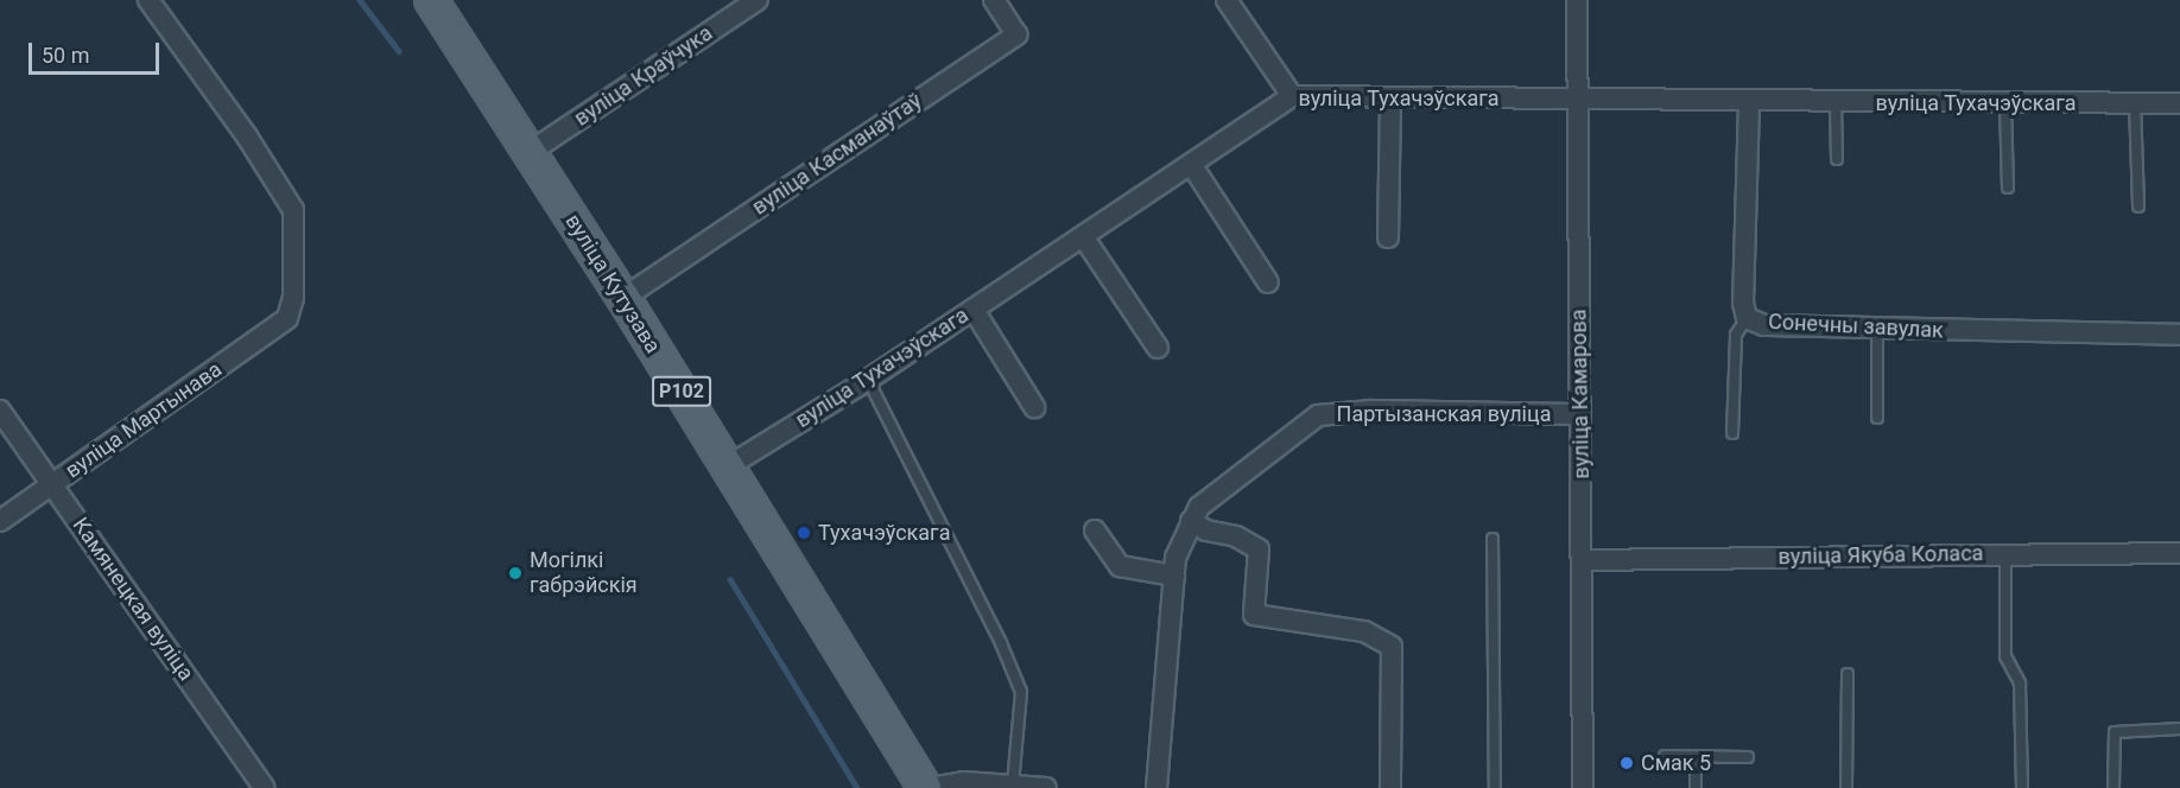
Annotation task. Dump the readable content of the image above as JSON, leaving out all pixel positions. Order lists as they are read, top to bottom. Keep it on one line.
{"streets":{"main road":["вуліца Кутузава","Р102"],"street":["вуліца Краўчука","вуліца Тухачэўскага","вуліца Касманаўтаў","Сонечны завулак","вуліца Камарова","Партызанская вуліца","вуліца Мартынава","вуліца Якуба Коласа","Камянецкая вуліца"]},"crossings":[["вуліца Краўчука","вуліца Кутузава"],["вуліца Тухачэўскага","вуліца Кутузава"],["вуліца Тухачэўскага","Сонечны завулак"],["вуліца Тухачэўскага","вуліца Камарова"],["вуліца Касманаўтаў","вуліца Кутузава"],["вуліца Камарова","Партызанская вуліца"],["вуліца Камарова","вуліца Якуба Коласа"],["вуліца Мартынава","Камянецкая вуліца"]],"places":["Тухачэўскага","Могілкі габрэйскія","Смак 5"],"scale_bar":"50 m"}
